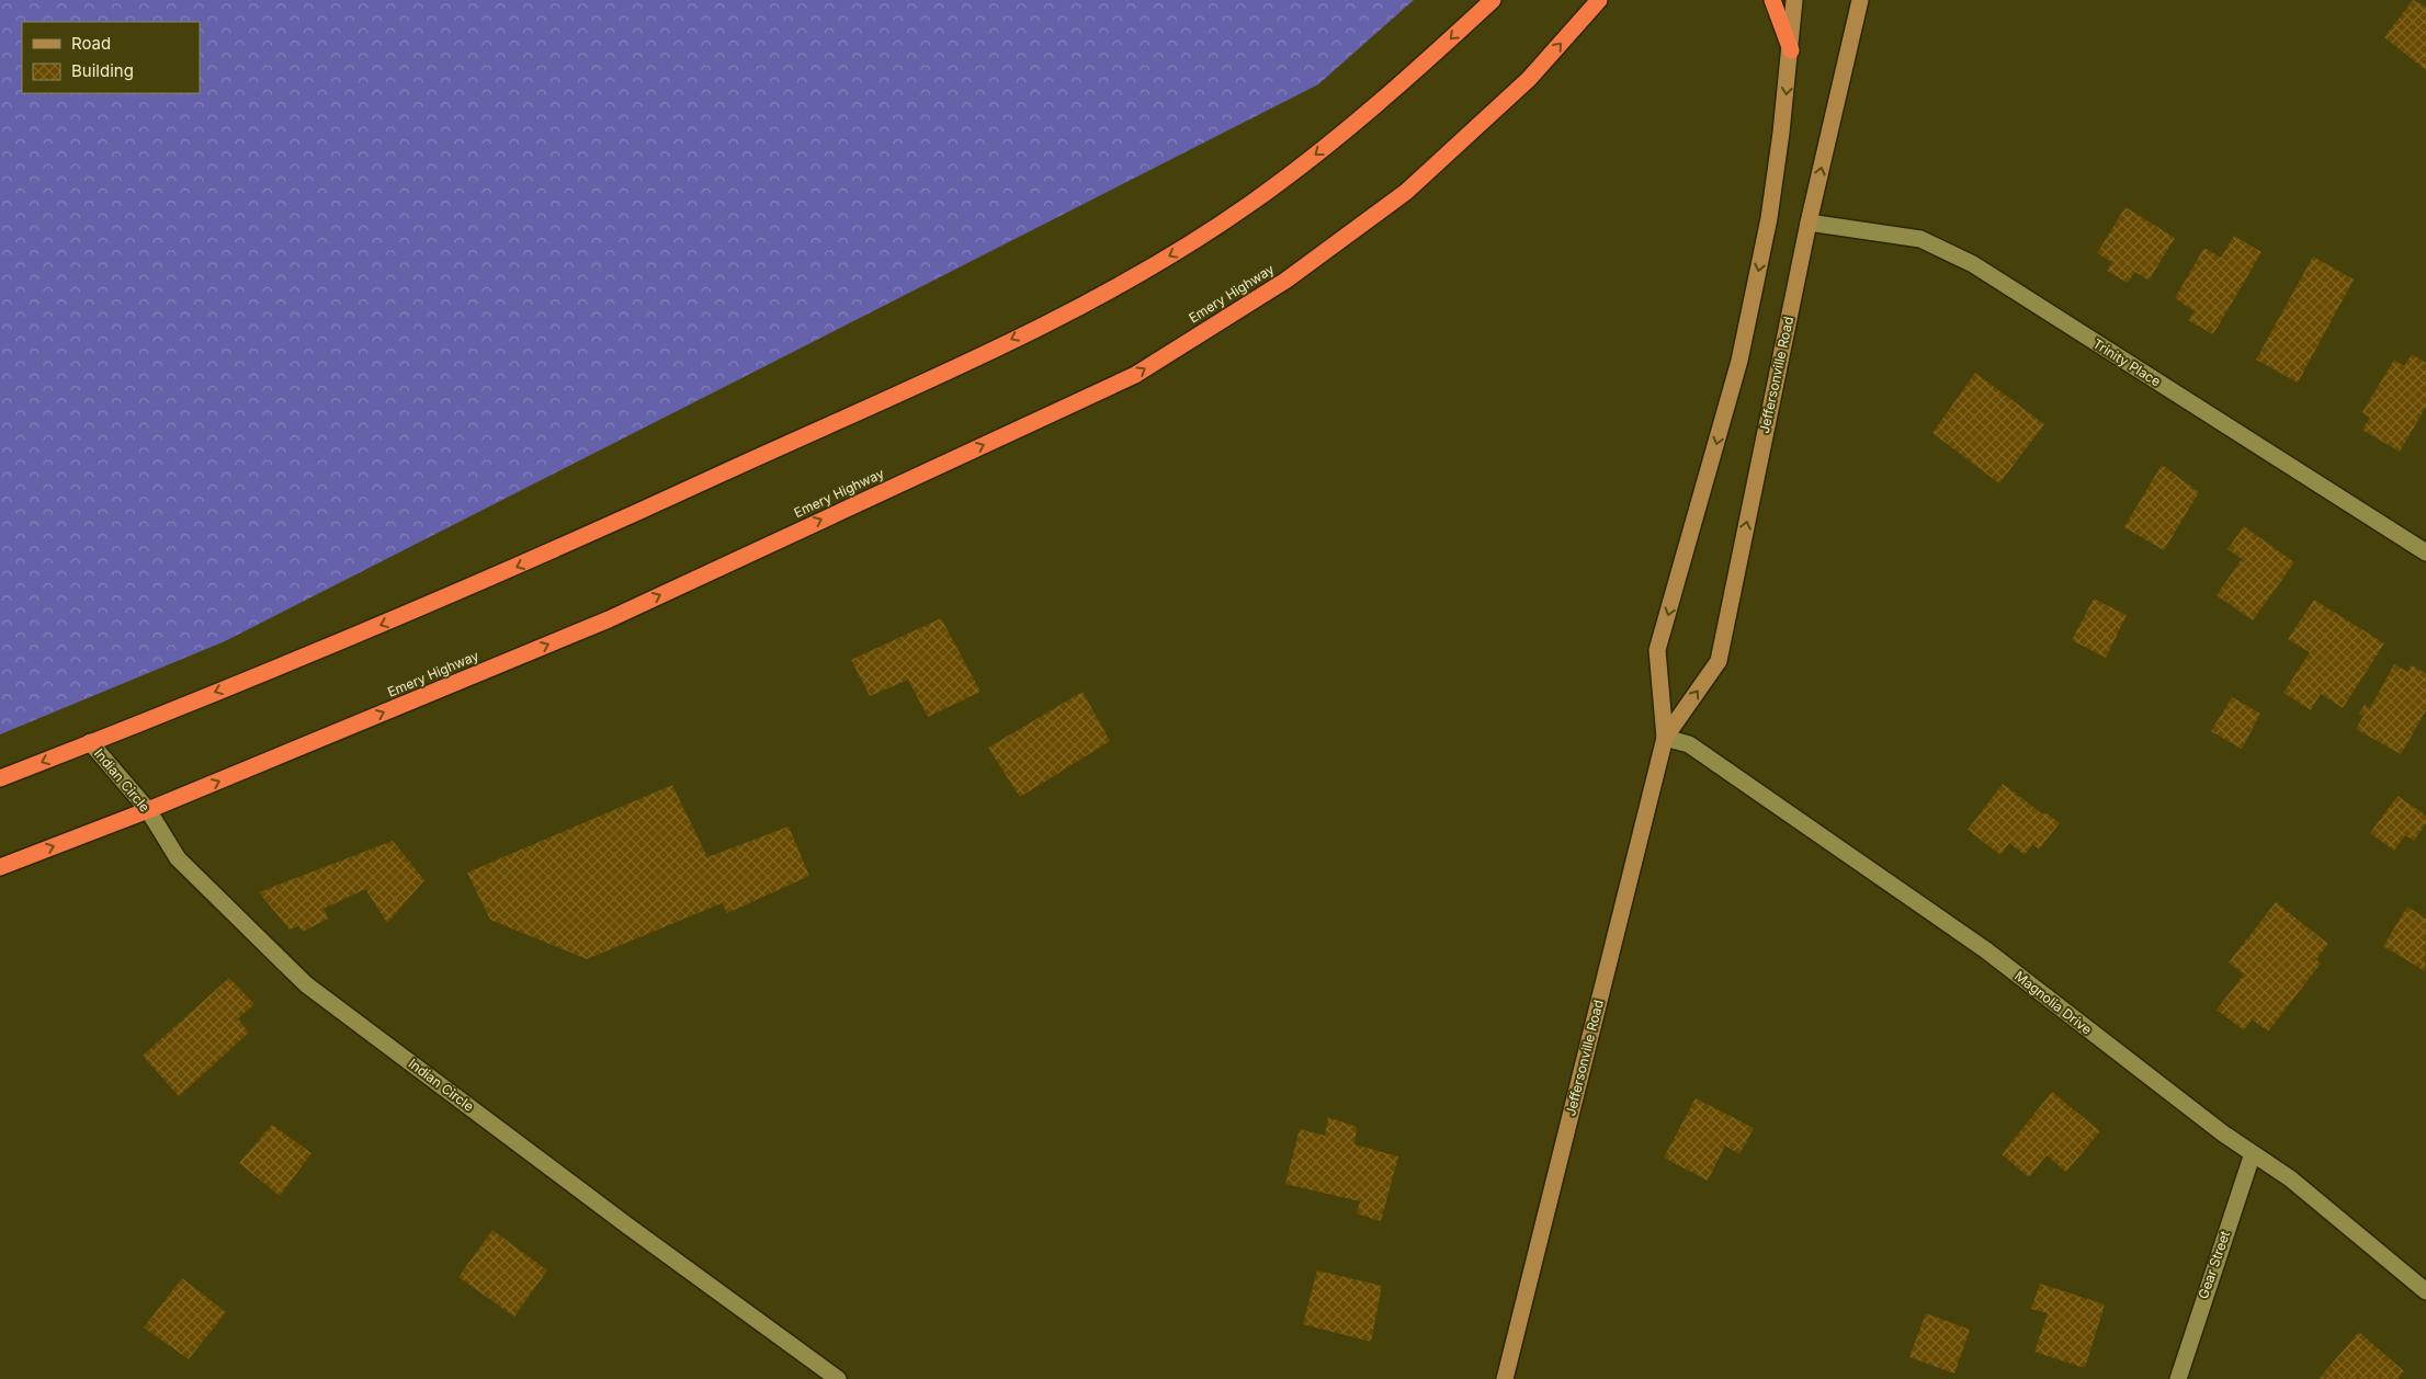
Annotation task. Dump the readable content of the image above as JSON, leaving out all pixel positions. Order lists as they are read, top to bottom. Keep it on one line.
{"streets":{"highway":["Emery Highway"],"street":["Trinity Place","Jeffersonville Road","Indian Circle","Magnolia Drive","Gear Street"]},"crossings":[["Emery Highway","Indian Circle"],["Trinity Place","Jeffersonville Road"],["Jeffersonville Road","Magnolia Drive"],["Magnolia Drive","Gear Street"]],"legend":["Road","Building"]}
